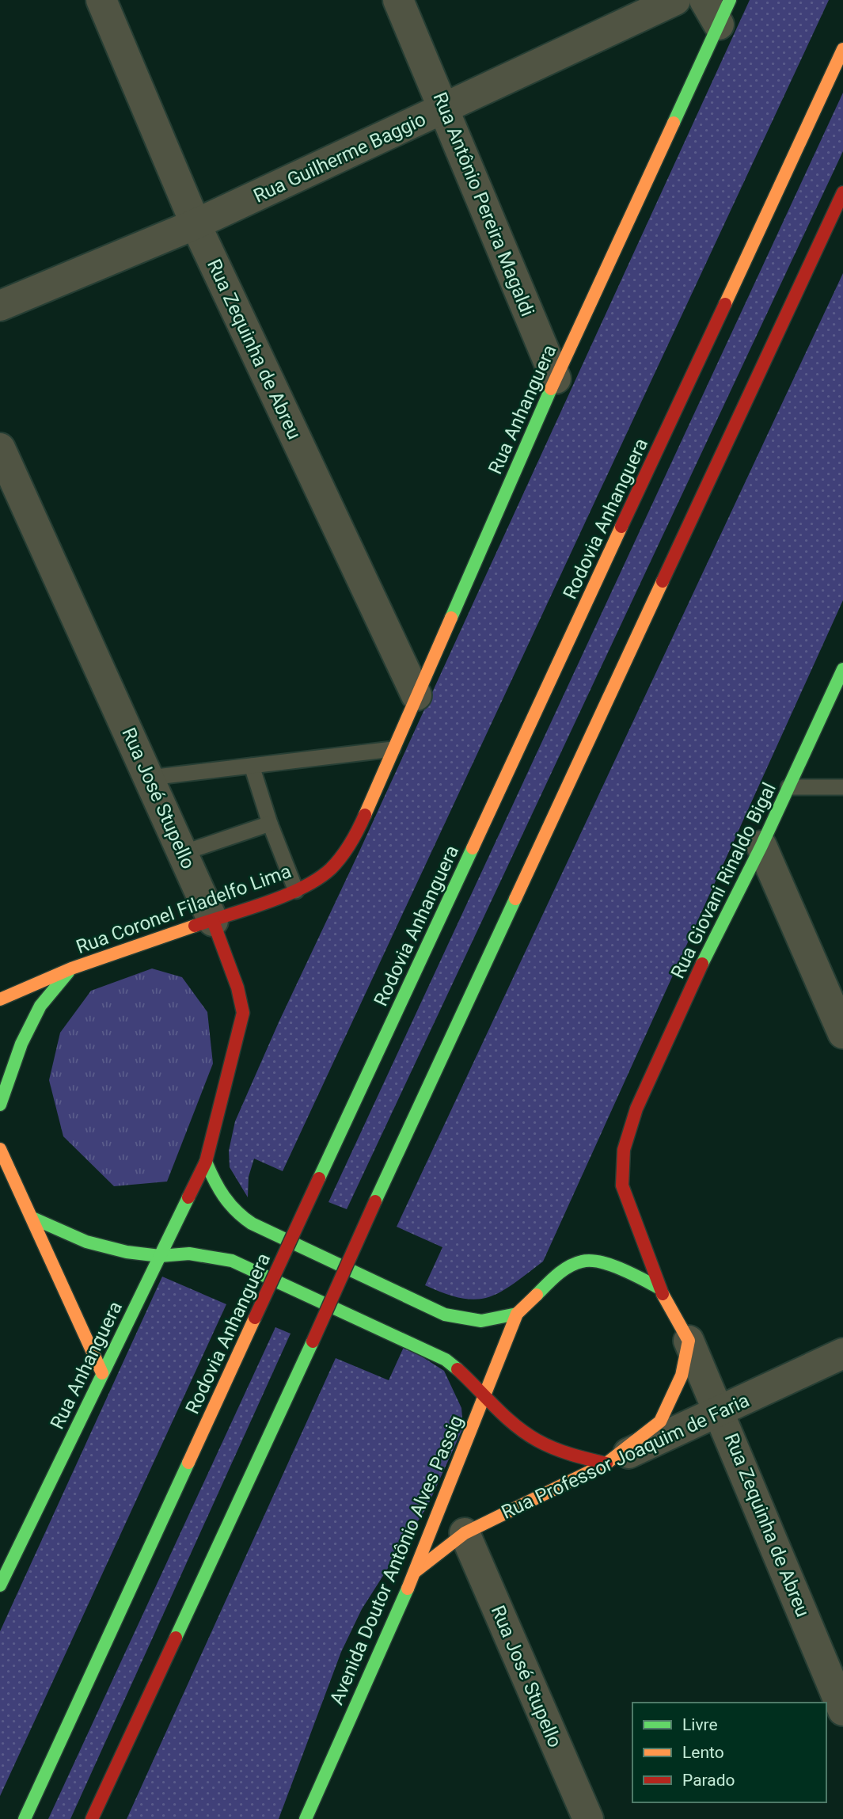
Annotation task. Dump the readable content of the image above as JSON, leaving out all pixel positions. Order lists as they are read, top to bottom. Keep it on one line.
{"streets":{"main road":["Rua Zequinha de Abreu","Rua Anhanguera","Rodovia Anhanguera","Rua José Stupello","Rua Giovani Rinaldo Bigal","Rua Coronel Filadelfo Lima","Rua Professor Joaquim de Faria","Avenida Doutor Antônio Alves Passig"],"street":["Rua Guilherme Baggio","Rua Antônio Pereira Magaldi"]},"crossings":[["Rua Guilherme Baggio","Rua Antônio Pereira Magaldi"],["Rua Guilherme Baggio","Rua Zequinha de Abreu"],["Rua Antônio Pereira Magaldi","Rua Anhanguera"],["Rua Zequinha de Abreu","Rua Anhanguera"],["Rua Zequinha de Abreu","Rua Giovani Rinaldo Bigal"],["Rua Zequinha de Abreu","Rua Professor Joaquim de Faria"],["Rua Zequinha de Abreu","Avenida Doutor Antônio Alves Passig"],["Rua Anhanguera","Rua José Stupello"],["Rua Anhanguera","Rua Coronel Filadelfo Lima"],["Rua José Stupello","Rua Coronel Filadelfo Lima"],["Rua José Stupello","Rua Professor Joaquim de Faria"],["Rua Professor Joaquim de Faria","Avenida Doutor Antônio Alves Passig"]],"legend":["Livre","Lento","Parado"]}
